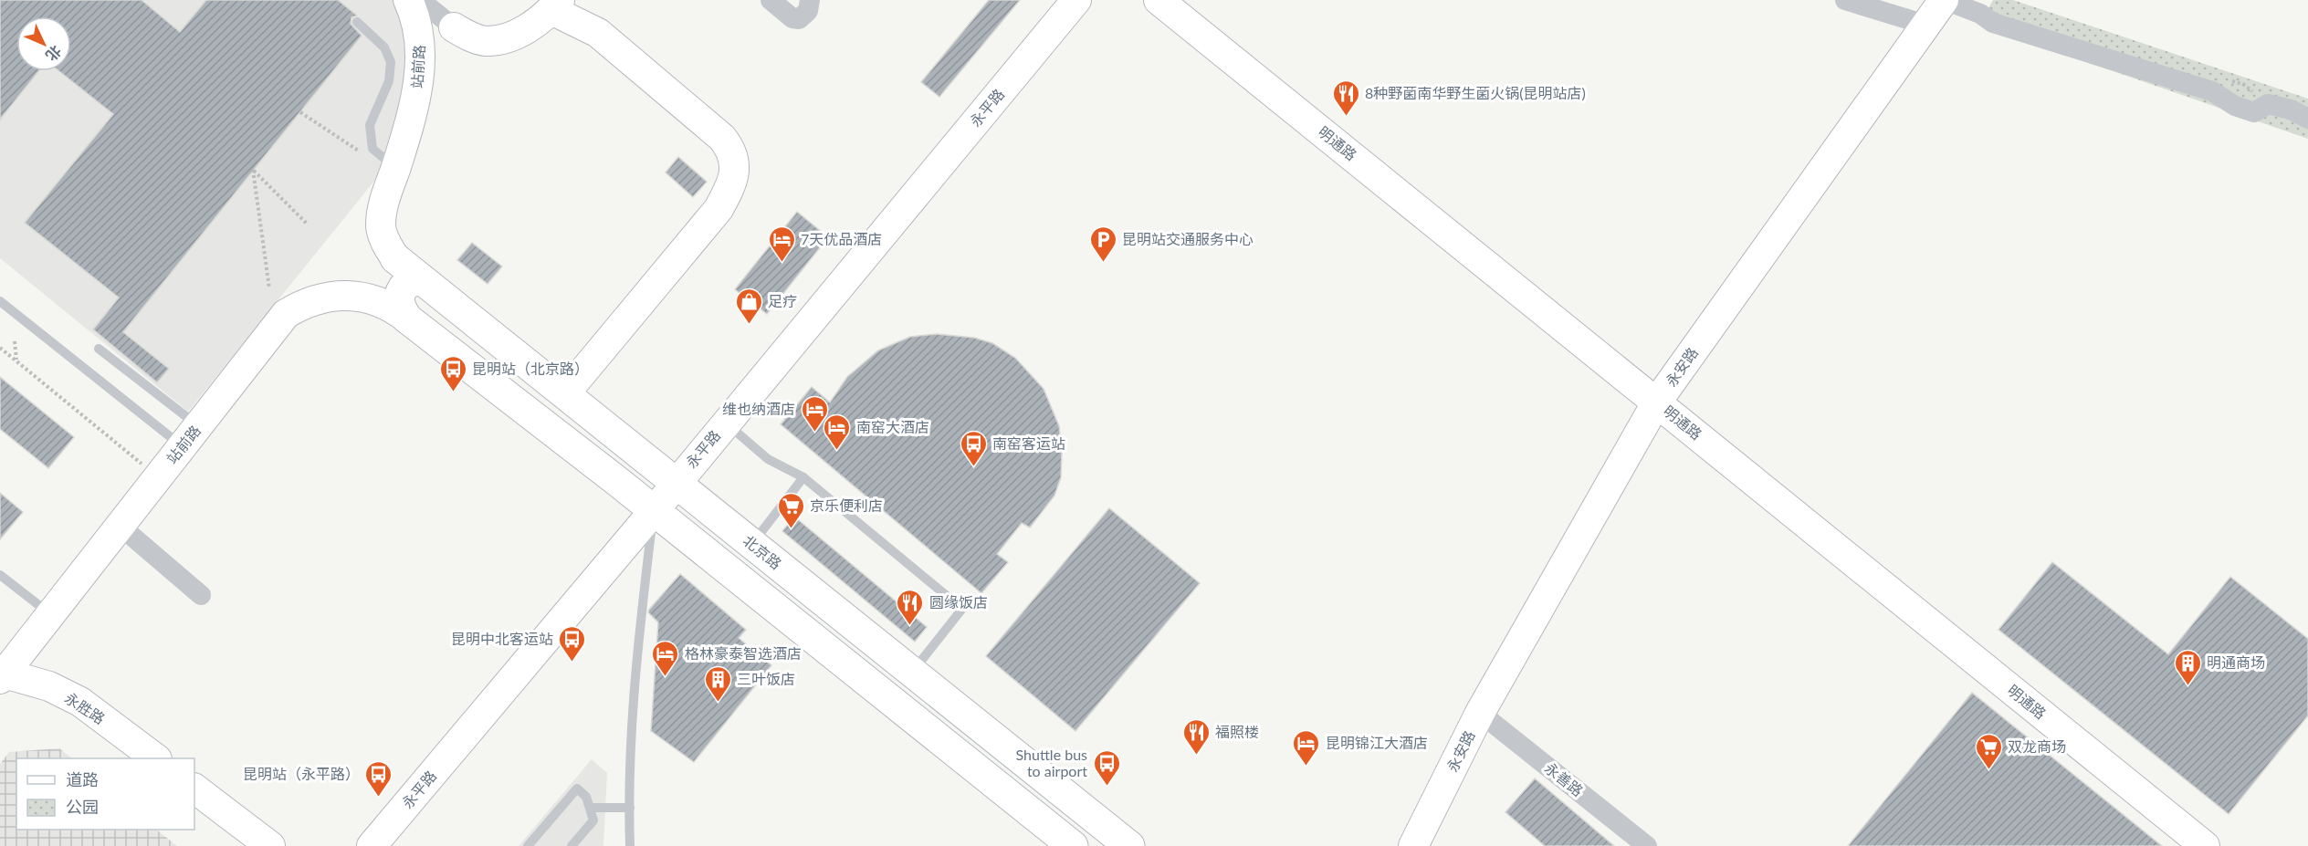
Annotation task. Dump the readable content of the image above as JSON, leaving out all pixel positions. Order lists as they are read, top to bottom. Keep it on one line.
{"streets":{"main road":["北京路"],"street":["站前路","永平路","明通路","永安路","永胜路","永善路"]},"crossings":[["站前路","北京路"],["站前路","永胜路"],["永平路","北京路"],["明通路","永安路"],["永安路","永善路"]],"places":{"restaurant":["8种野菌南华野生菌火锅(昆明站店)","圆缘饭店","福照楼"],"hotel":["7天优品酒店","维也纳酒店","南窑大酒店","格林豪泰智选酒店","昆明锦江大酒店"],"parking":["昆明站交通服务中心"],"shop":["足疗"],"bus stop":["昆明站（北京路）","南窑客运站","昆明中北客运站","Shuttle bus to airport","昆明站（永平路）"],"supermarket":["京乐便利店","双龙商场"],"building":["明通商场","三叶饭店"]},"legend":["道路","公园"],"north":"bottom right"}
